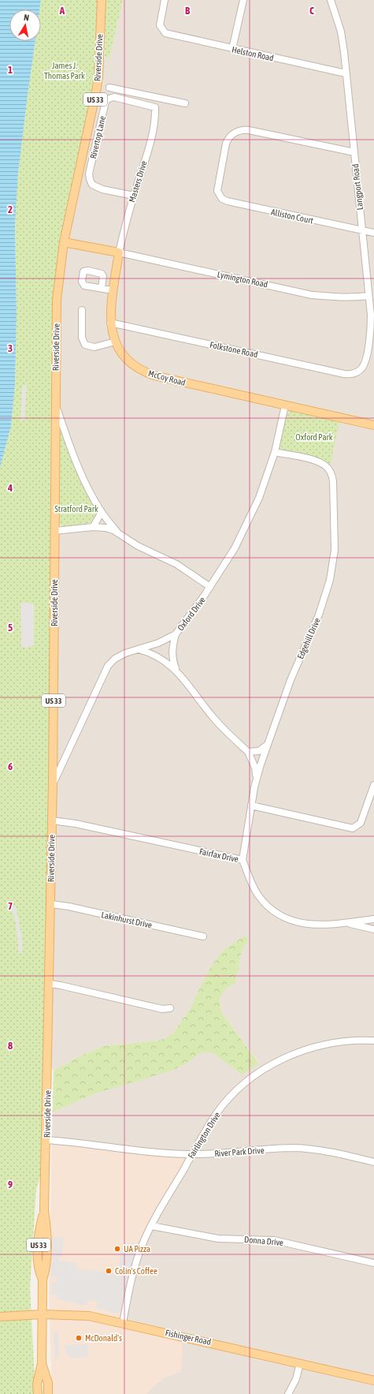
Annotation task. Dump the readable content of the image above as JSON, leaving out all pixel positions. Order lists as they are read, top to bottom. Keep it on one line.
{"streets":{"main road":["Riverside Drive","US 33","McCoy Road","Fishinger Road"],"street":["Helston Road","Rivertop Lane","Masters Drive","Langport Road","Alliston Court","Lymington Road","Folkstone Road","Oxford Drive","Edgehill Drive","Fairfax Drive","Lakinhurst Drive","Fairlington Drive","River Park Drive","Donna Drive"]},"crossings":[["Helston Road","Langport Road"],["Riverside Drive","Oxford Drive"],["Riverside Drive","Fairfax Drive"],["Riverside Drive","Lakinhurst Drive"],["Riverside Drive","River Park Drive"],["Riverside Drive","Fishinger Road"],["Rivertop Lane","Masters Drive"],["Masters Drive","Lymington Road"],["Masters Drive","McCoy Road"],["Langport Road","Alliston Court"],["Langport Road","Lymington Road"],["Langport Road","Folkstone Road"],["Lymington Road","McCoy Road"],["Folkstone Road","McCoy Road"],["McCoy Road","Oxford Drive"],["Oxford Drive","Edgehill Drive"],["Edgehill Drive","Fairfax Drive"],["Fairlington Drive","River Park Drive"],["Fairlington Drive","Donna Drive"],["Fairlington Drive","Fishinger Road"]],"parks":["James J. Thomas Park","Oxford Park","Stratford Park"],"places":["UA Pizza","Colin's Coffee","McDonald's"],"north":"top","grid":{"columns":["A","B","C"],"rows":["1","2","3","4","5","6","7","8","9"]}}
